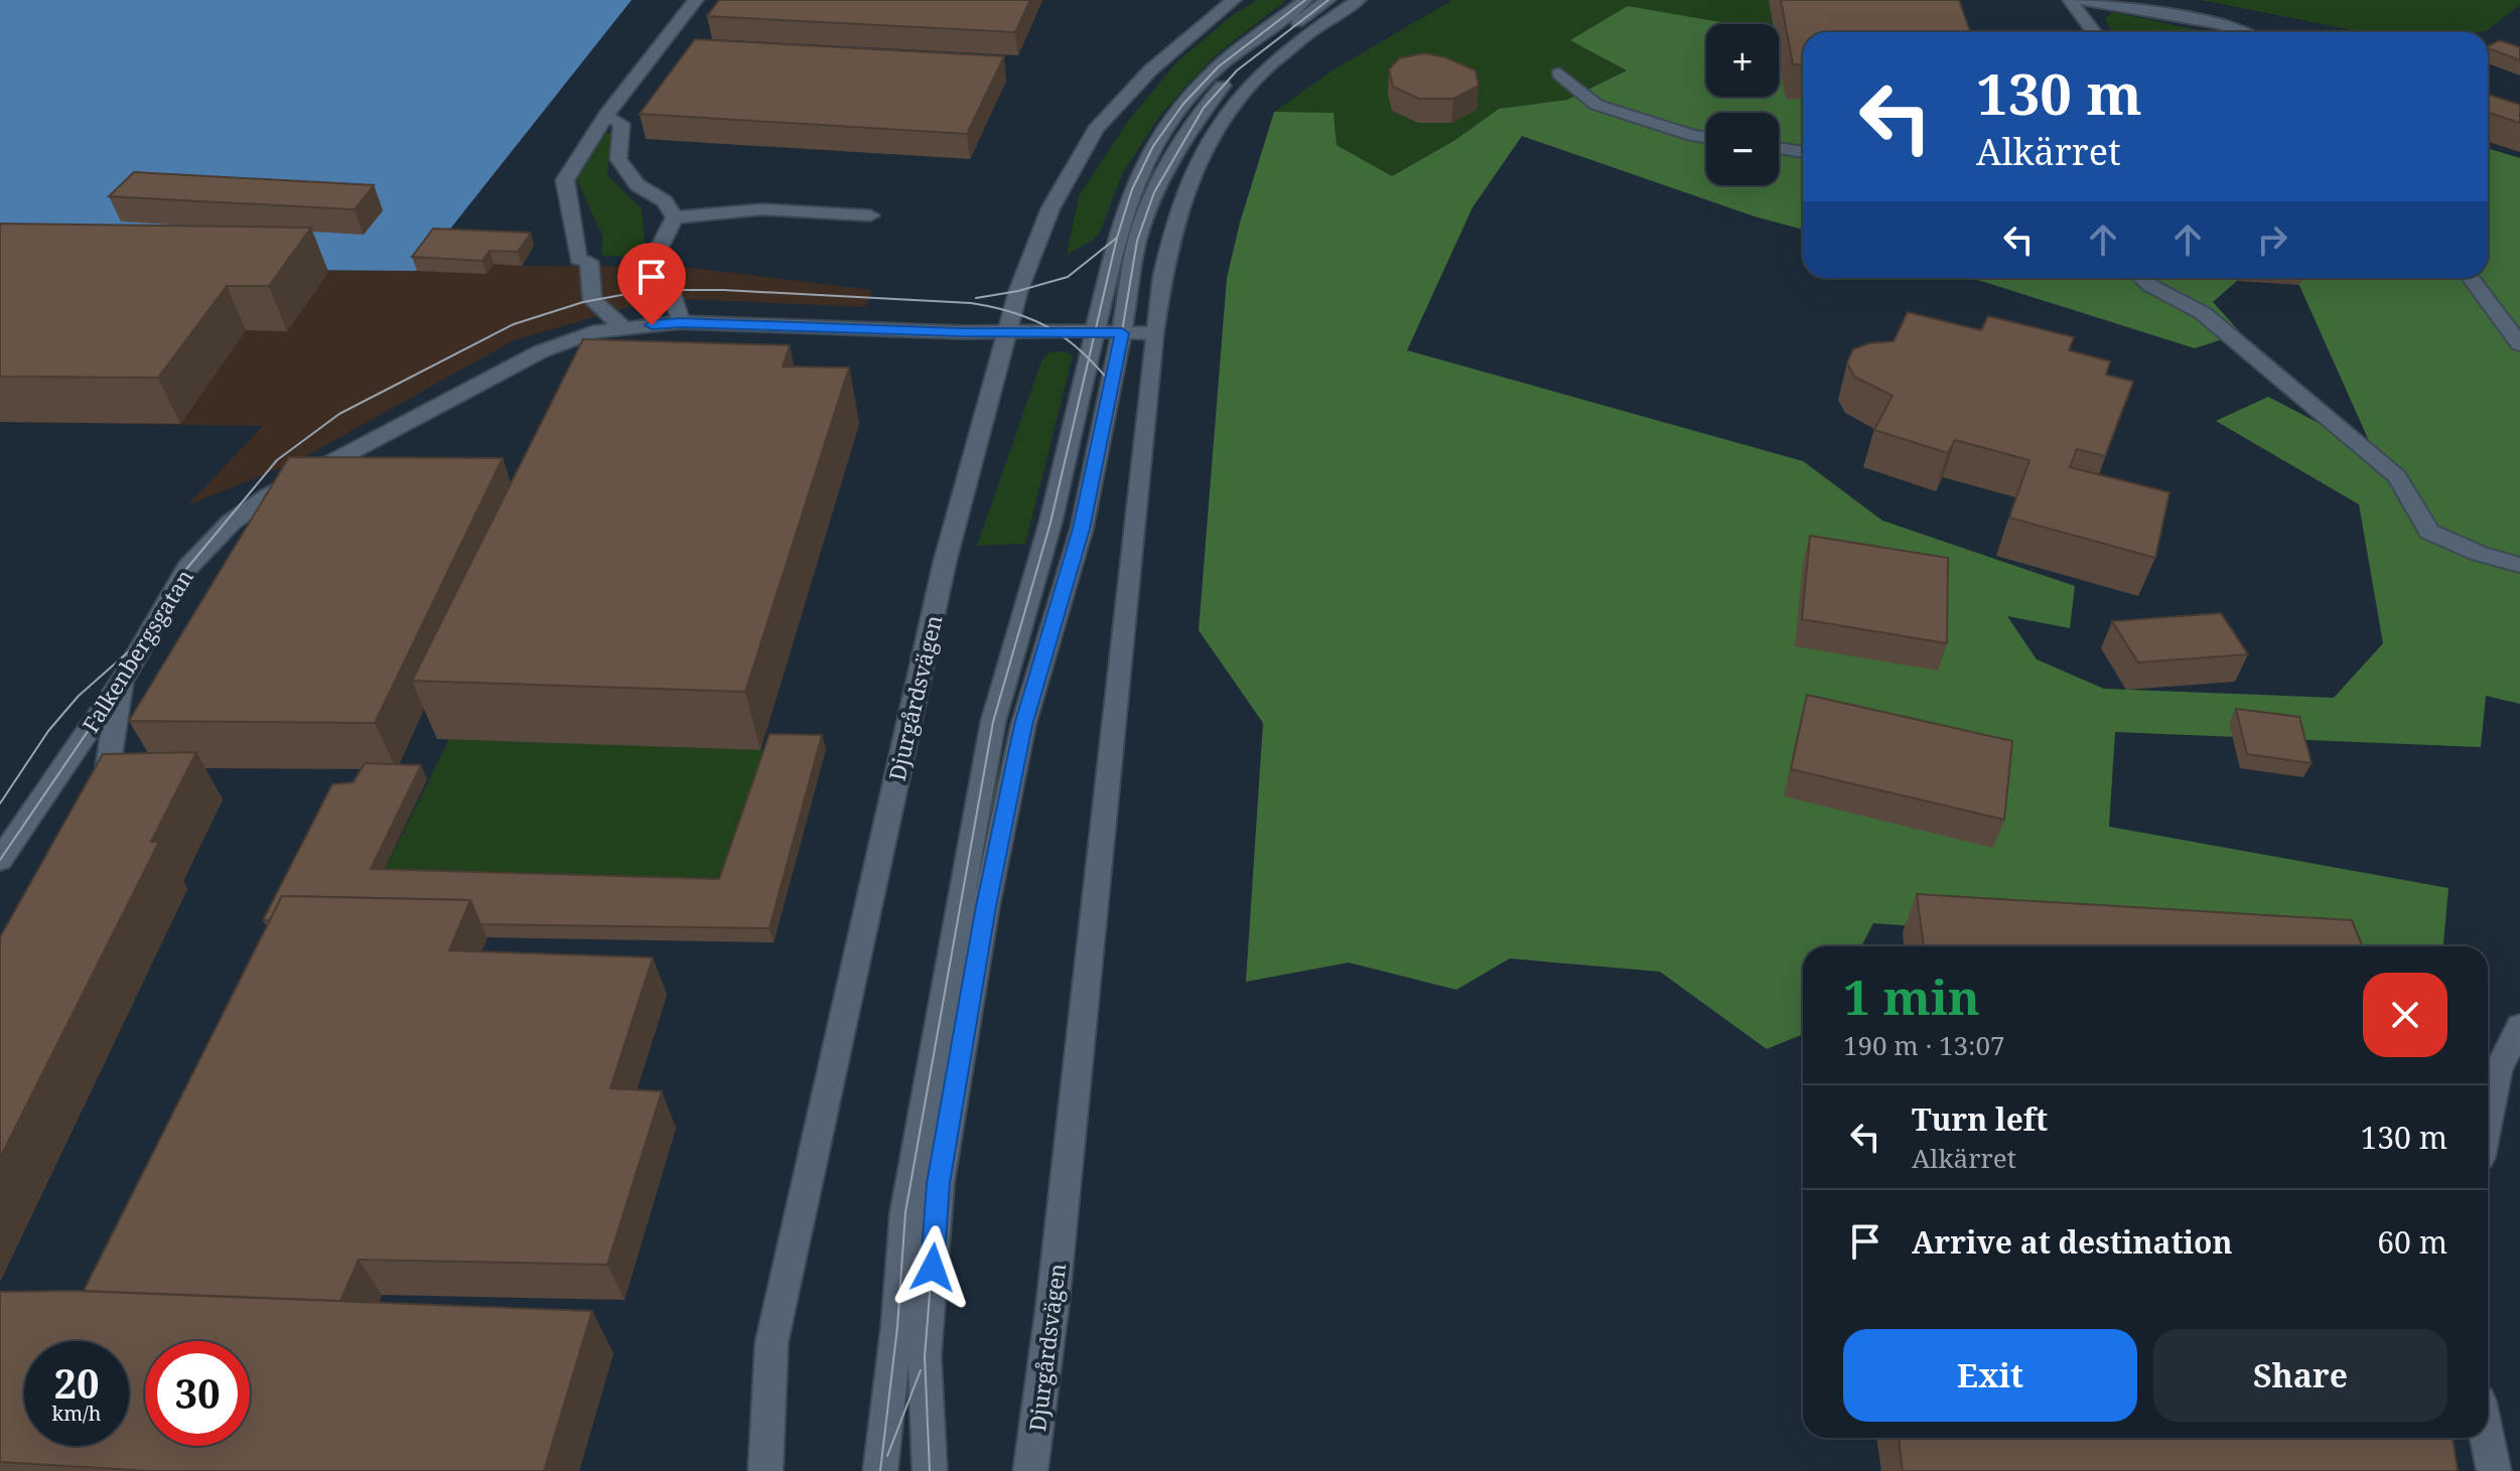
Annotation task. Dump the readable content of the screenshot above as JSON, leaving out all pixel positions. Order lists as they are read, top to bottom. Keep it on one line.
{"streets":{"street":["Falkenbergsgatan","Djurgårdsvägen"]},"crossings":[["Falkenbergsgatan","Djurgårdsvägen"]],"page":{"map_buttons":["+","−"],"turn":["130 m","Alkärret"],"heading":["1 min","190 m · 13:07"],"list":[{"name":"Turn left","note":"Alkärret","value":"130 m"},{"name":"Arrive at destination","value":"60 m"}],"buttons":["Exit","Share"],"speed":"20 km/h","limit":"30"}}
